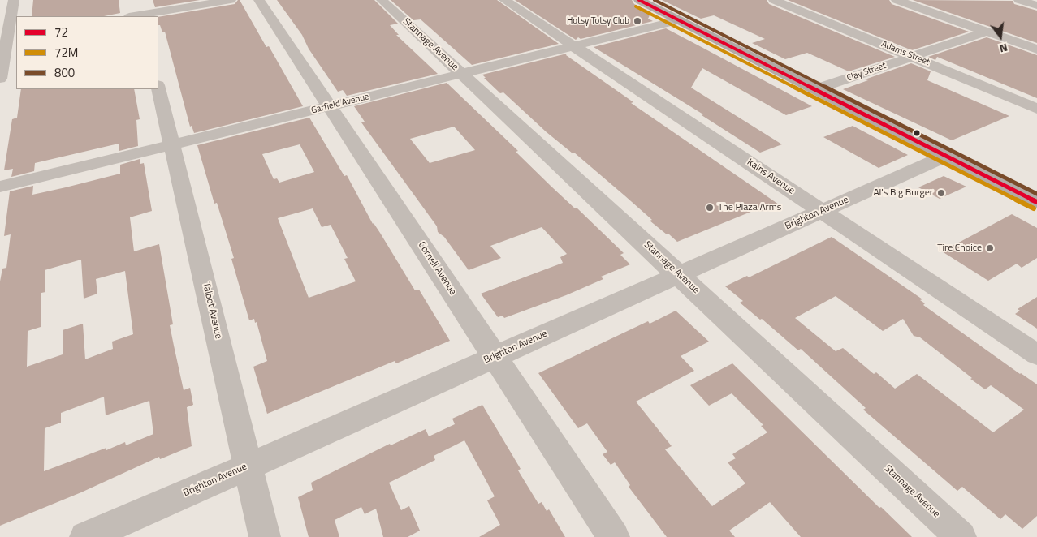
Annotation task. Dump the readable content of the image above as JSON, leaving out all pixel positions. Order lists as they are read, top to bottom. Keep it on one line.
{"streets":{"street":["Stannage Avenue","Adams Street","Clay Street","Garfield Avenue","Kains Avenue","Brighton Avenue","Cornell Avenue","Talbot Avenue"]},"crossings":[["Stannage Avenue","Garfield Avenue"],["Stannage Avenue","Brighton Avenue"],["Adams Street","Clay Street"],["Garfield Avenue","Kains Avenue"],["Garfield Avenue","Cornell Avenue"],["Garfield Avenue","Talbot Avenue"],["Kains Avenue","Brighton Avenue"],["Brighton Avenue","Cornell Avenue"],["Brighton Avenue","Talbot Avenue"]],"places":["Hotsy Totsy Club","Al's Big Burger","The Plaza Arms","Tire Choice"],"lines":["transit line 72","transit line 800","transit line 72M"],"legend":["72","72M","800"],"north":"bottom"}
